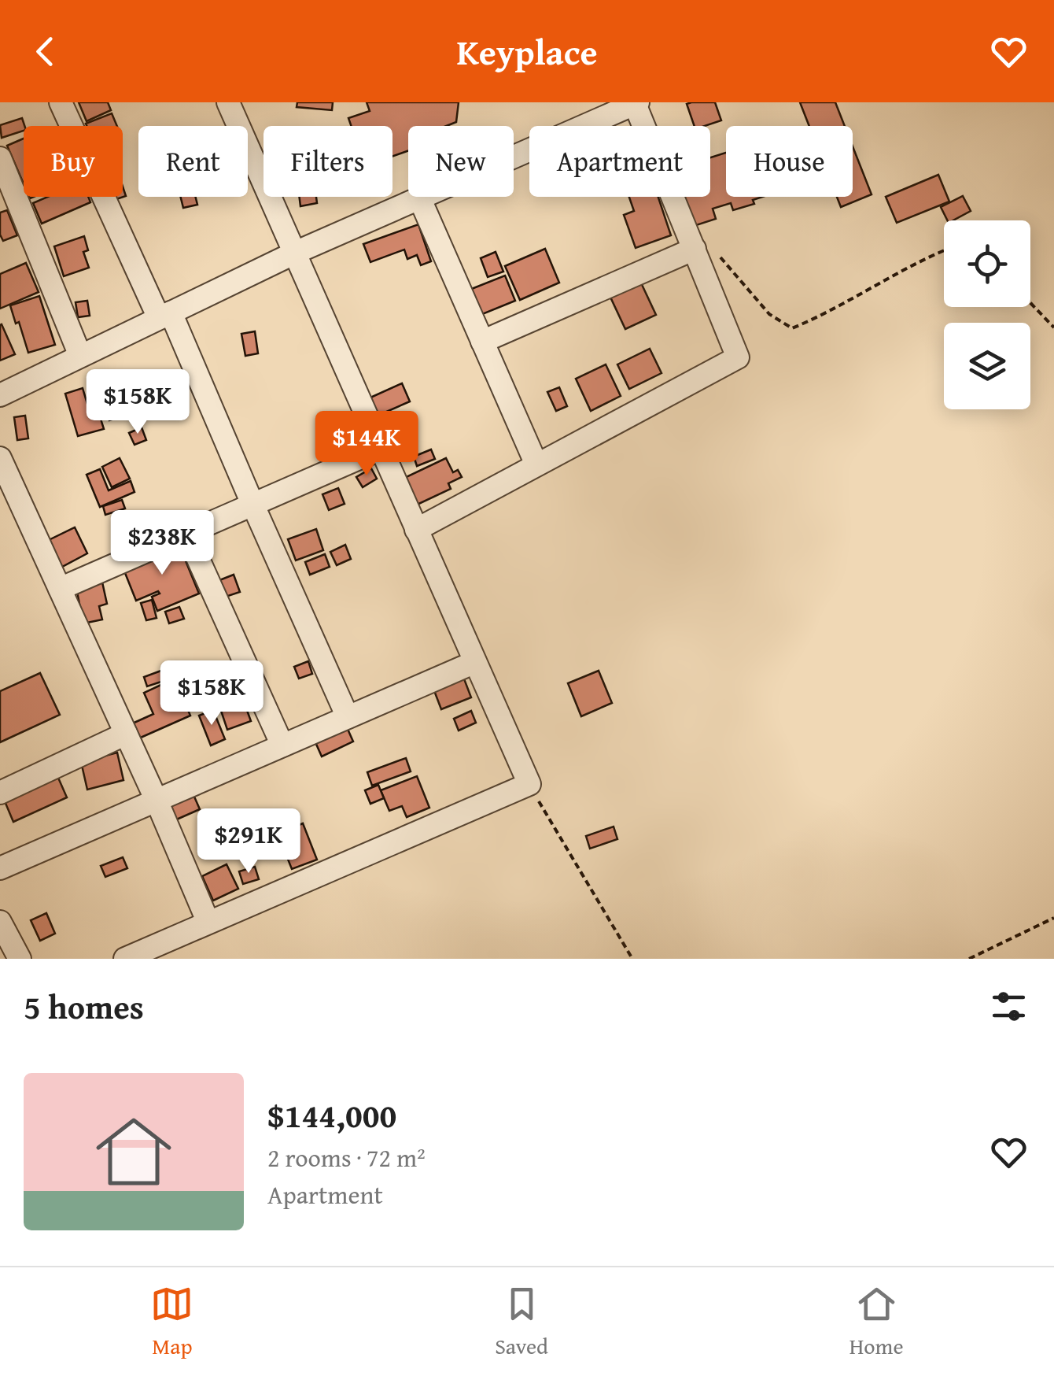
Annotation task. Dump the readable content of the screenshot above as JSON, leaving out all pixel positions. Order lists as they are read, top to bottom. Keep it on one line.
{"page":{"header":"Keyplace","chip":["Buy","Rent","Filters","New","Apartment","House"],"price":["$158K","$144K","$238K","$158K","$291K"],"heading":"5 homes","list":[{"name":"$144,000","note":"2 rooms · 72 m² · Apartment"}],"tabs":["Map","Saved","Home"]}}
